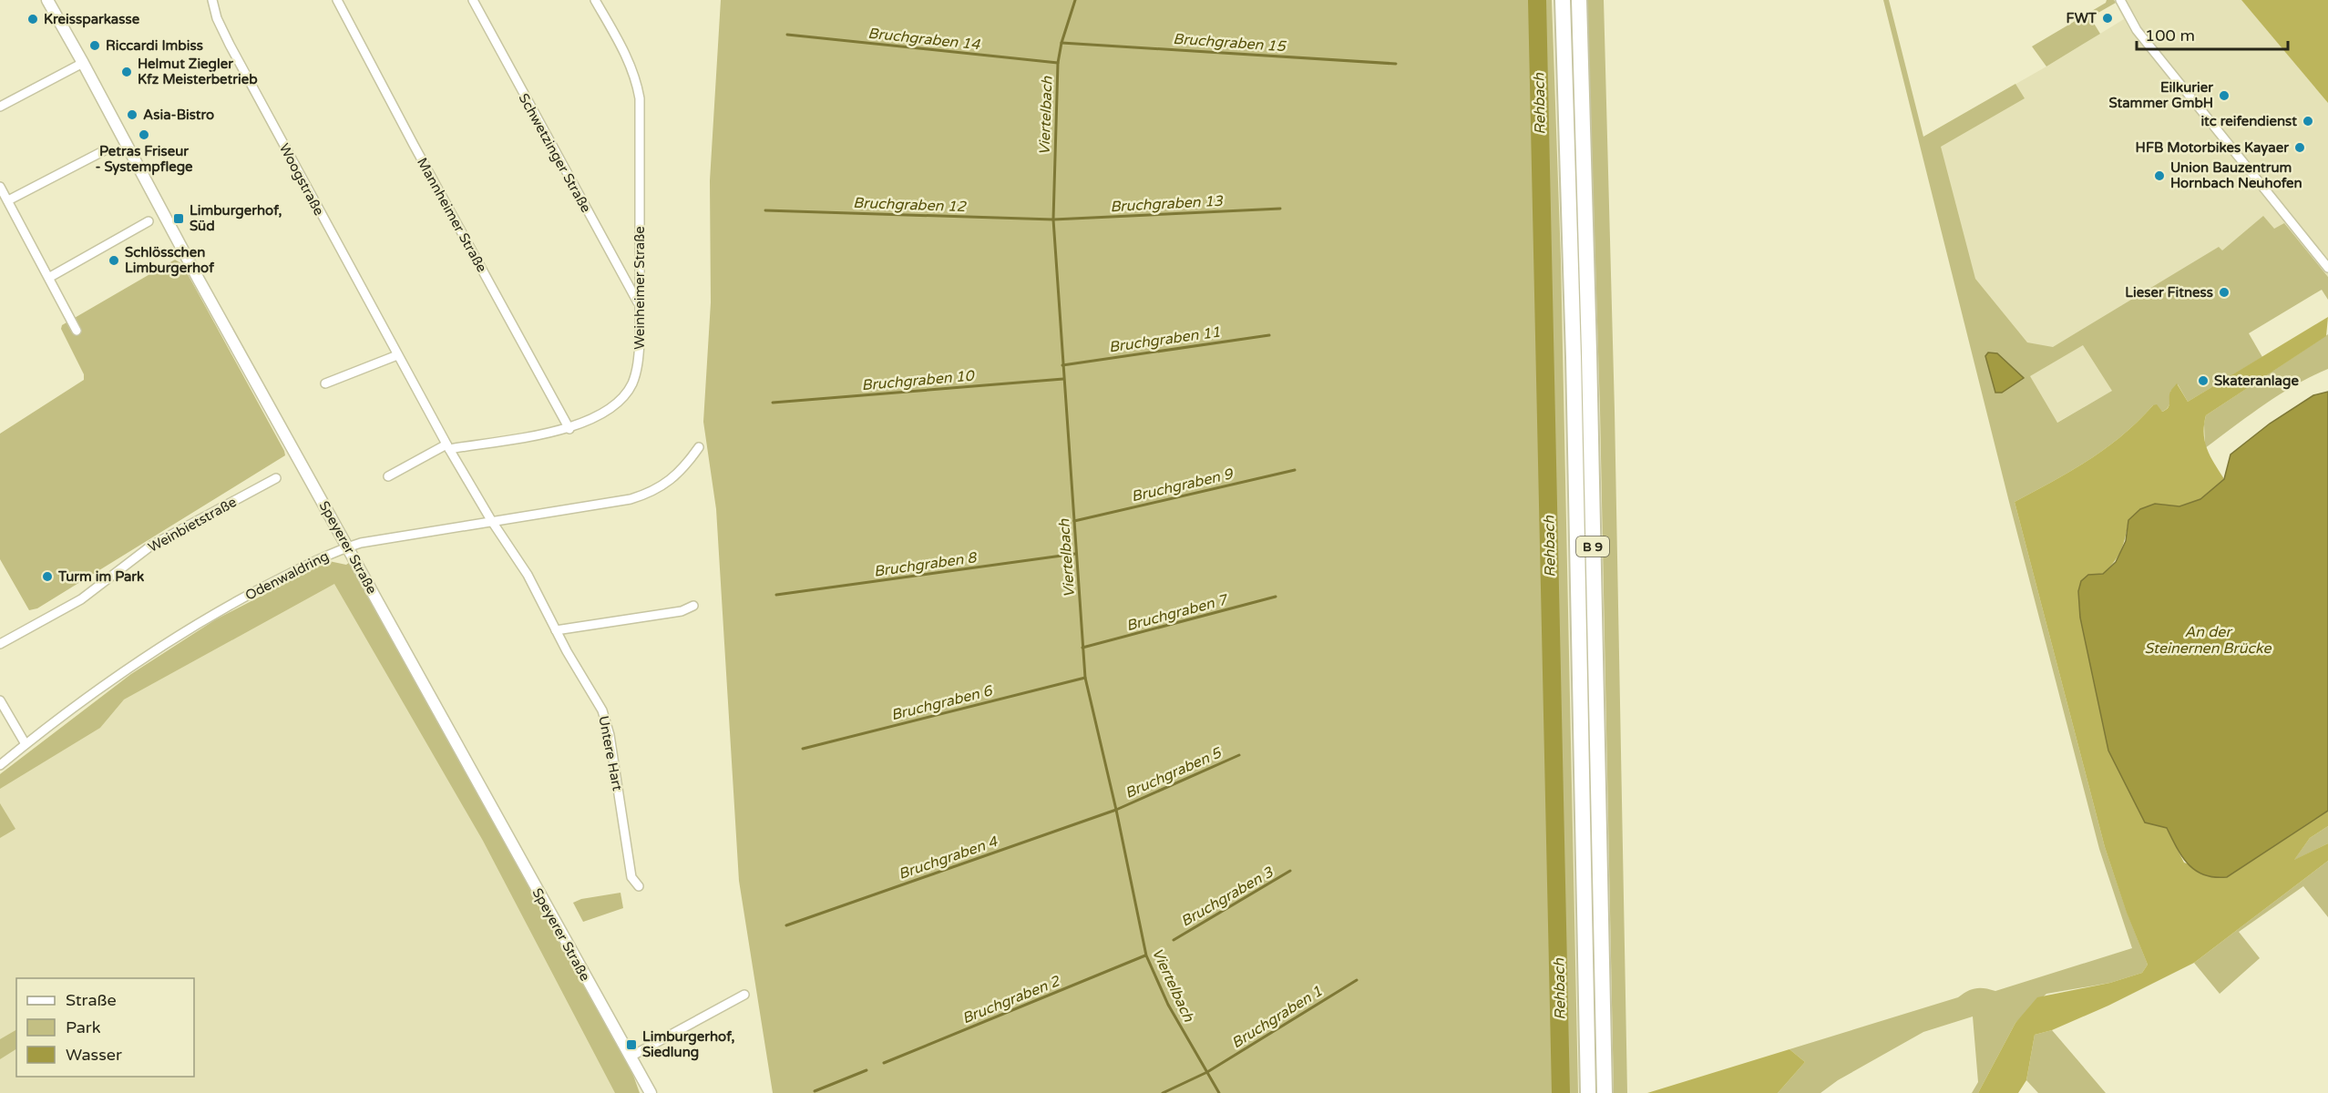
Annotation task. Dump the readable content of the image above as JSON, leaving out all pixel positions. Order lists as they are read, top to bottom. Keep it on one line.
{"streets":{"highway":["B 9"],"street":["Schwetzinger Straße","Woogstraße","Mannheimer Straße","Weinheimer Straße","Weinbietstraße","Speyerer Straße","Odenwaldring","Untere Hart"]},"crossings":[["Schwetzinger Straße","Weinheimer Straße"],["Woogstraße","Weinheimer Straße"],["Woogstraße","Odenwaldring"],["Woogstraße","Untere Hart"],["Mannheimer Straße","Weinheimer Straße"],["Speyerer Straße","Odenwaldring"],["Odenwaldring","Untere Hart"]],"water":["Bruchgraben 14","Bruchgraben 15","Rehbach","Viertelbach","Bruchgraben 13","Bruchgraben 12","Bruchgraben 11","Bruchgraben 10","Bruchgraben 9","Bruchgraben 8","Bruchgraben 7","An der Steinernen Brücke","Bruchgraben 6","Bruchgraben 5","Bruchgraben 4","Bruchgraben 3","Bruchgraben 2","Bruchgraben 1"],"places":{"other":["FWT","Kreissparkasse","Riccardi Imbiss","Helmut Ziegler Kfz Meisterbetrieb","Eilkurier Stammer GmbH","Asia-Bistro","itc reifendienst","Petras Friseur - Systempflege","HFB Motorbikes Kayaer","Union Bauzentrum Hornbach Neuhofen","Schlösschen Limburgerhof","Lieser Fitness","Skateranlage","Turm im Park"],"transit":["Limburgerhof, Süd","Limburgerhof, Siedlung"]},"legend":["Straße","Park","Wasser"],"scale_bar":"100 m"}
